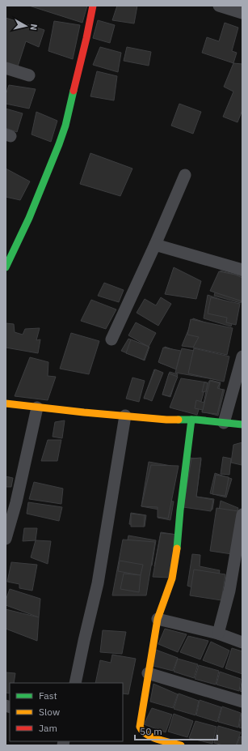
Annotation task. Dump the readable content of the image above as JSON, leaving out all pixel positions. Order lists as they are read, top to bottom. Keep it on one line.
{"legend":["Fast","Slow","Jam"],"scale_bar":"50 m","north":"right"}
